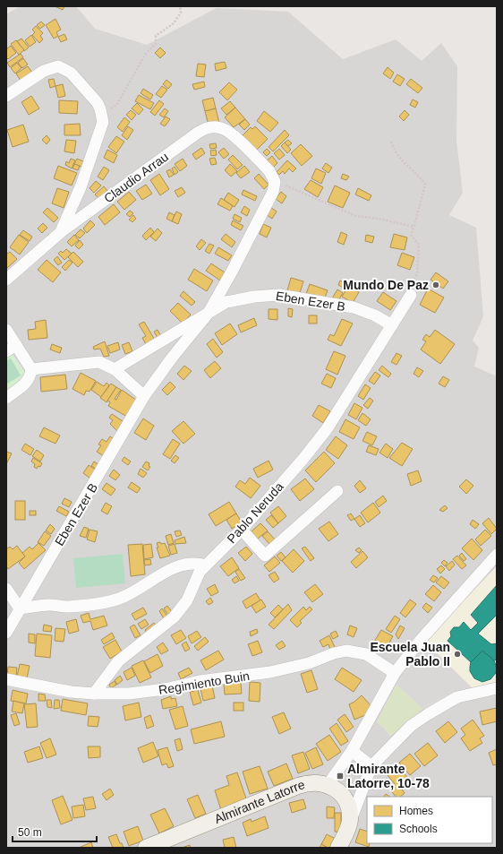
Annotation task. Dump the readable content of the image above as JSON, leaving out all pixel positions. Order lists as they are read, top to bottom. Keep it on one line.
{"streets":{"main road":["Almirante Latorre"],"street":["Claudio Arrau","Eben Ezer B","Pablo Neruda","Regimiento Buin"]},"crossings":[["Claudio Arrau","Eben Ezer B"],["Eben Ezer B","Pablo Neruda"],["Pablo Neruda","Regimiento Buin"]],"places":{"other":["Mundo De Paz","Escuela Juan Pablo II"],"transit":["Almirante Latorre, 10-78"]},"legend":["Homes","Schools"],"scale_bar":"50 m"}
